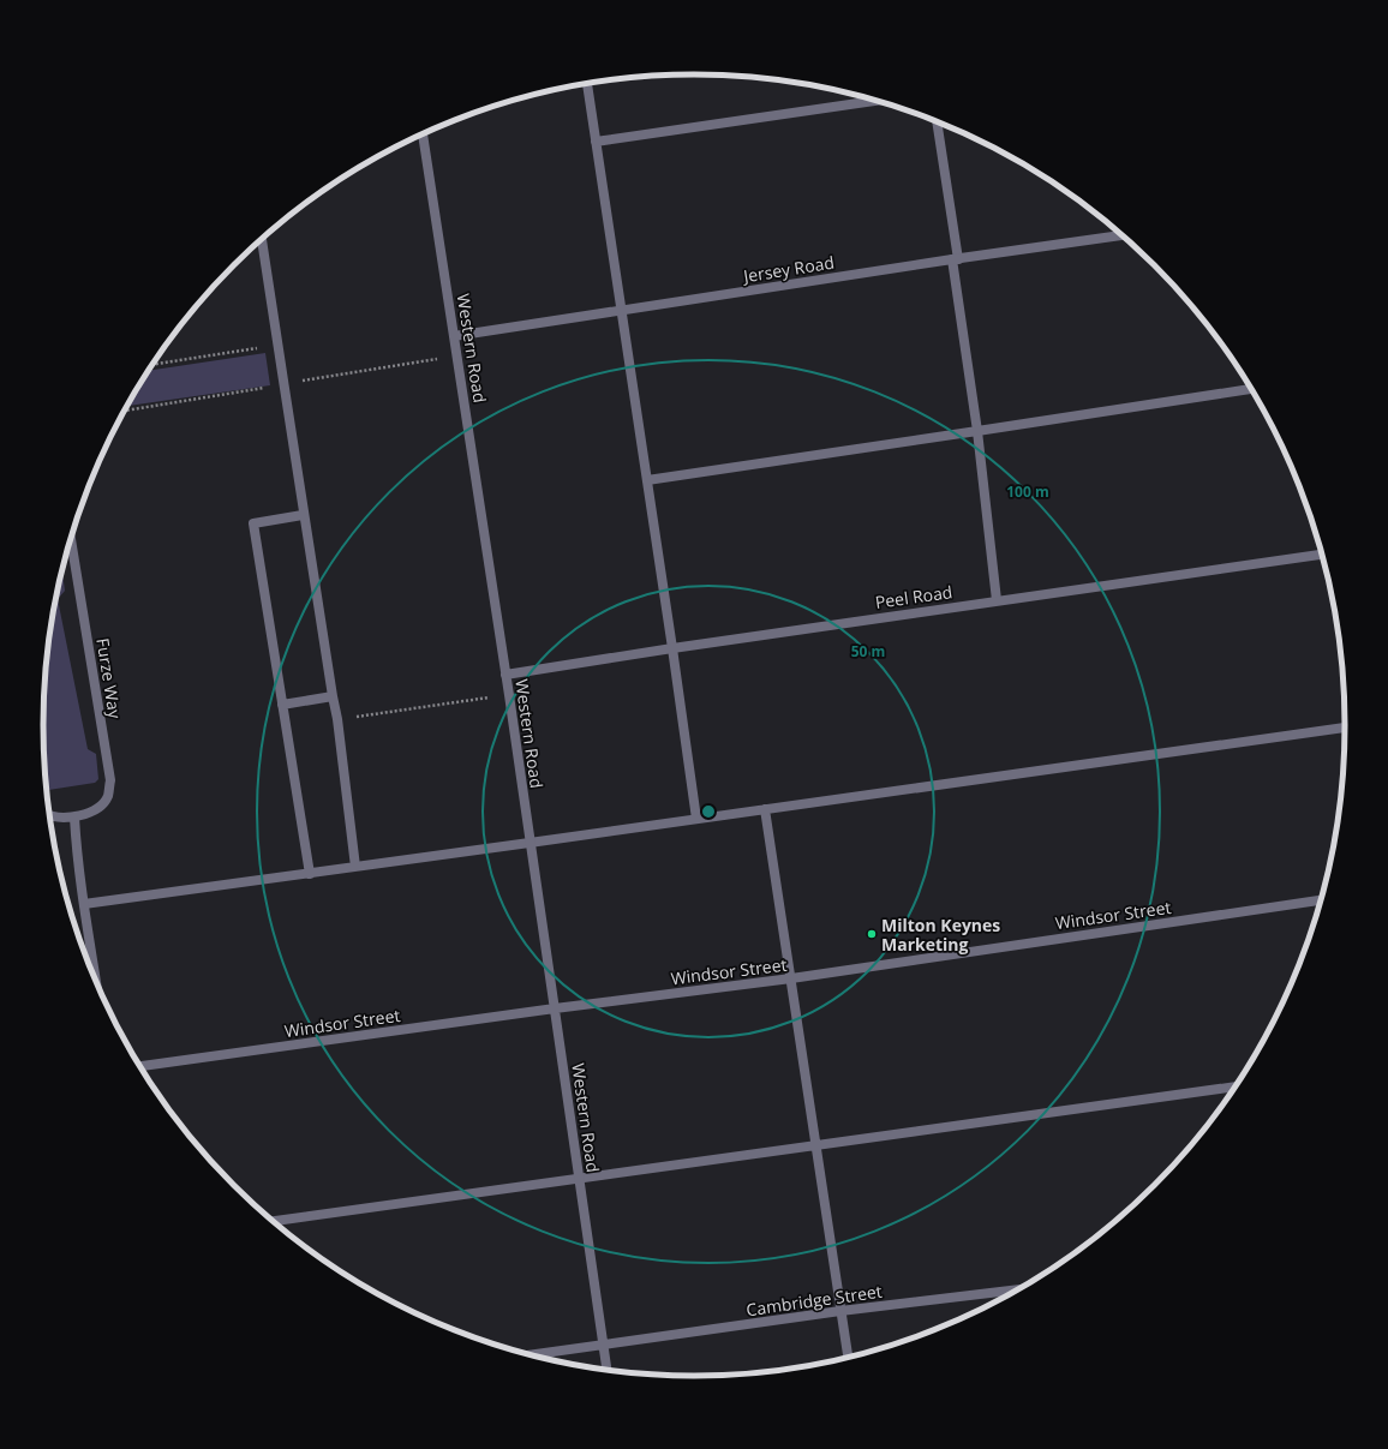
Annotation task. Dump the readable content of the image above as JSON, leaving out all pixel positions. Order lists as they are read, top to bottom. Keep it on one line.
{"streets":{"street":["Jersey Road","Western Road","Peel Road","Furze Way","Windsor Street","Cambridge Street"]},"crossings":[["Jersey Road","Western Road"],["Western Road","Peel Road"],["Western Road","Windsor Street"],["Western Road","Cambridge Street"]],"places":["Milton Keynes Marketing"],"rings":["100 m","50 m"]}
